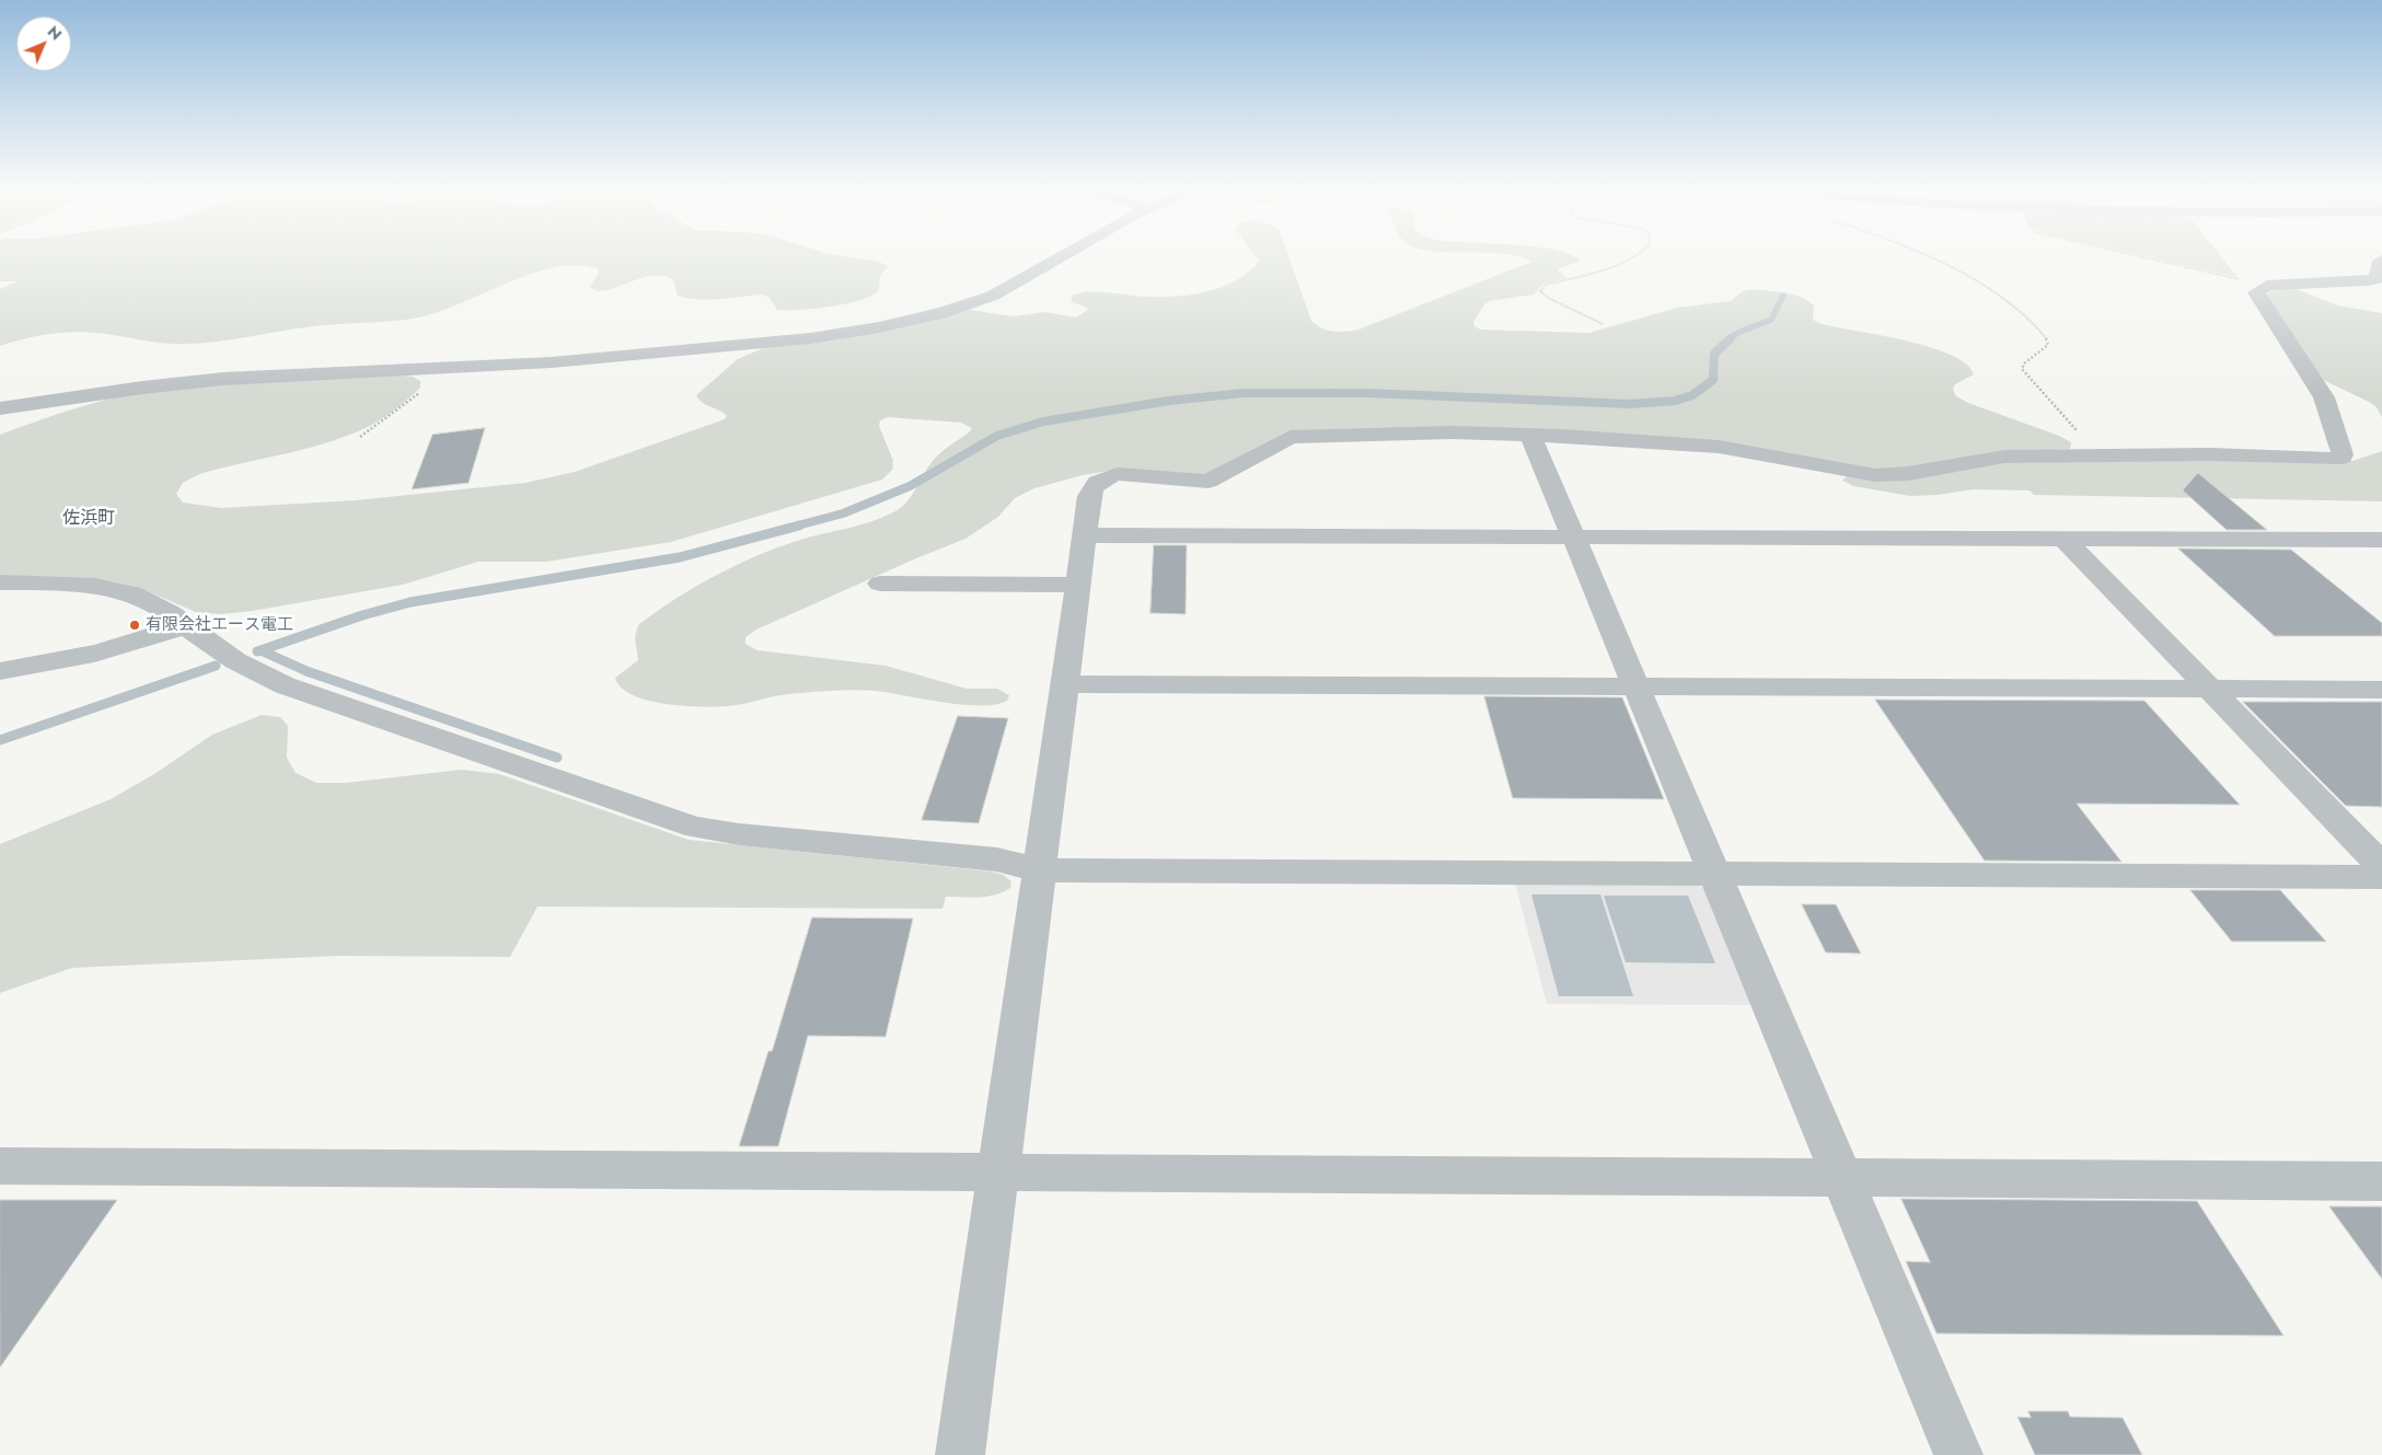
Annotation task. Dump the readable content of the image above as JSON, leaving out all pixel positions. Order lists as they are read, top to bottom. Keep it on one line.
{"districts":["佐浜町"],"places":["有限会社エース電工"],"north":"top right"}
